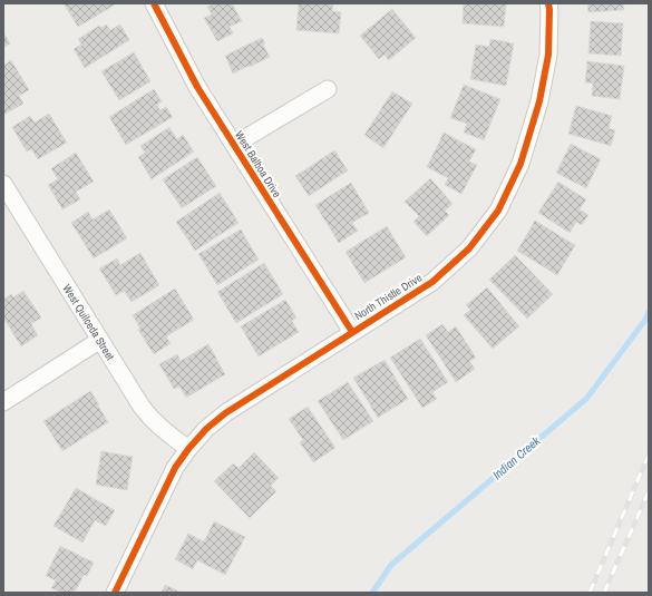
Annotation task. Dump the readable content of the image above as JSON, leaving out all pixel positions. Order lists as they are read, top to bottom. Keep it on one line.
{"streets":{"street":["West Balboa Drive","North Thistle Drive","West Quilceda Street"]},"crossings":[["West Balboa Drive","North Thistle Drive"],["North Thistle Drive","West Quilceda Street"]],"water":["Indian Creek"]}
